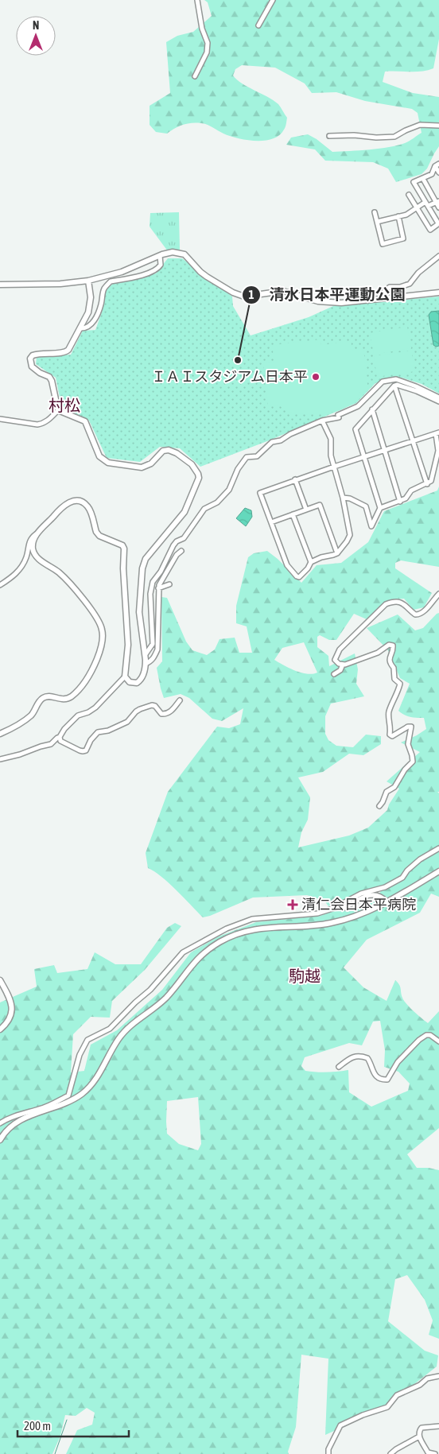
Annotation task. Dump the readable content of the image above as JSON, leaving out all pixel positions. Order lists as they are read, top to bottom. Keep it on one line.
{"districts":["村松","駒越"],"places":{"other":["清水日本平運動公園","ＩＡＩスタジアム日本平"],"health":["清仁会日本平病院"]},"scale_bar":"200 m","north":"top"}
